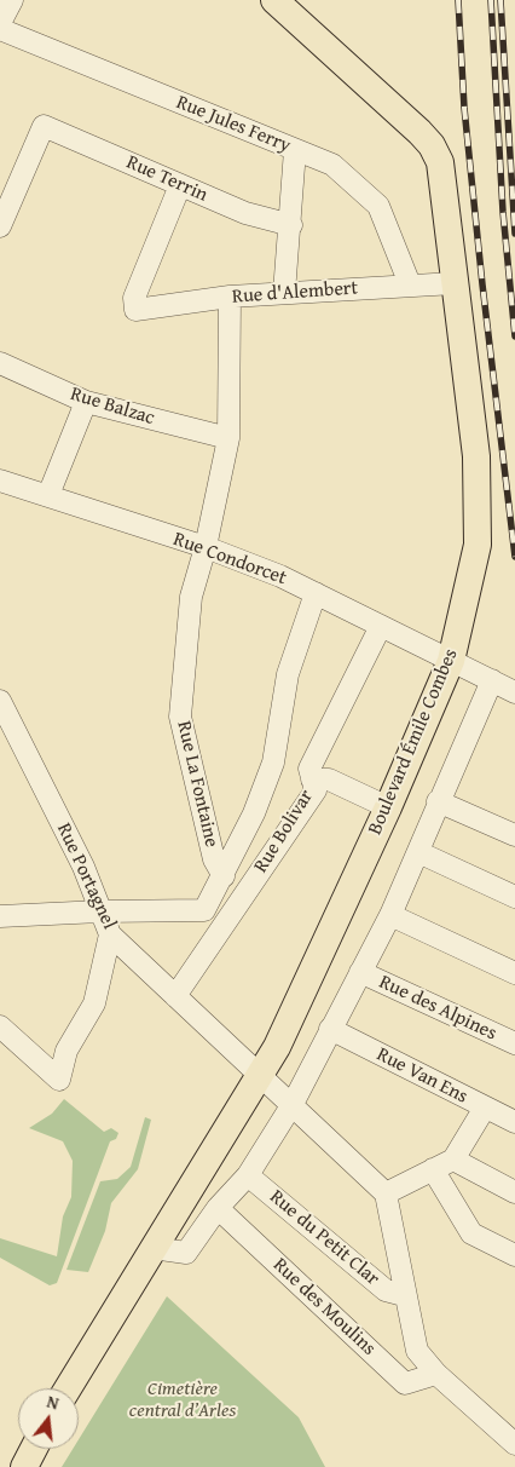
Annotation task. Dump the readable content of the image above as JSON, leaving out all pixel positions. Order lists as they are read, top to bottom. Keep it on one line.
{"streets":{"main road":["Boulevard Émile Combes"],"street":["Rue Jules Ferry","Rue Terrin","Rue d'Alembert","Rue Balzac","Rue Condorcet","Rue La Fontaine","Rue Bolivar","Rue Portagnel","Rue des Alpines","Rue Van Ens","Rue du Petit Clar","Rue des Moulins"]},"crossings":[["Rue Jules Ferry","Rue d'Alembert"],["Rue Terrin","Rue d'Alembert"],["Rue d'Alembert","Boulevard Émile Combes"],["Rue d'Alembert","Rue La Fontaine"],["Rue Balzac","Rue La Fontaine"],["Rue Condorcet","Boulevard Émile Combes"],["Rue Condorcet","Rue La Fontaine"],["Rue Condorcet","Rue Bolivar"],["Boulevard Émile Combes","Rue Portagnel"],["Rue Bolivar","Rue Portagnel"]],"parks":["Cimetière central d’Arles"],"north":"top"}
